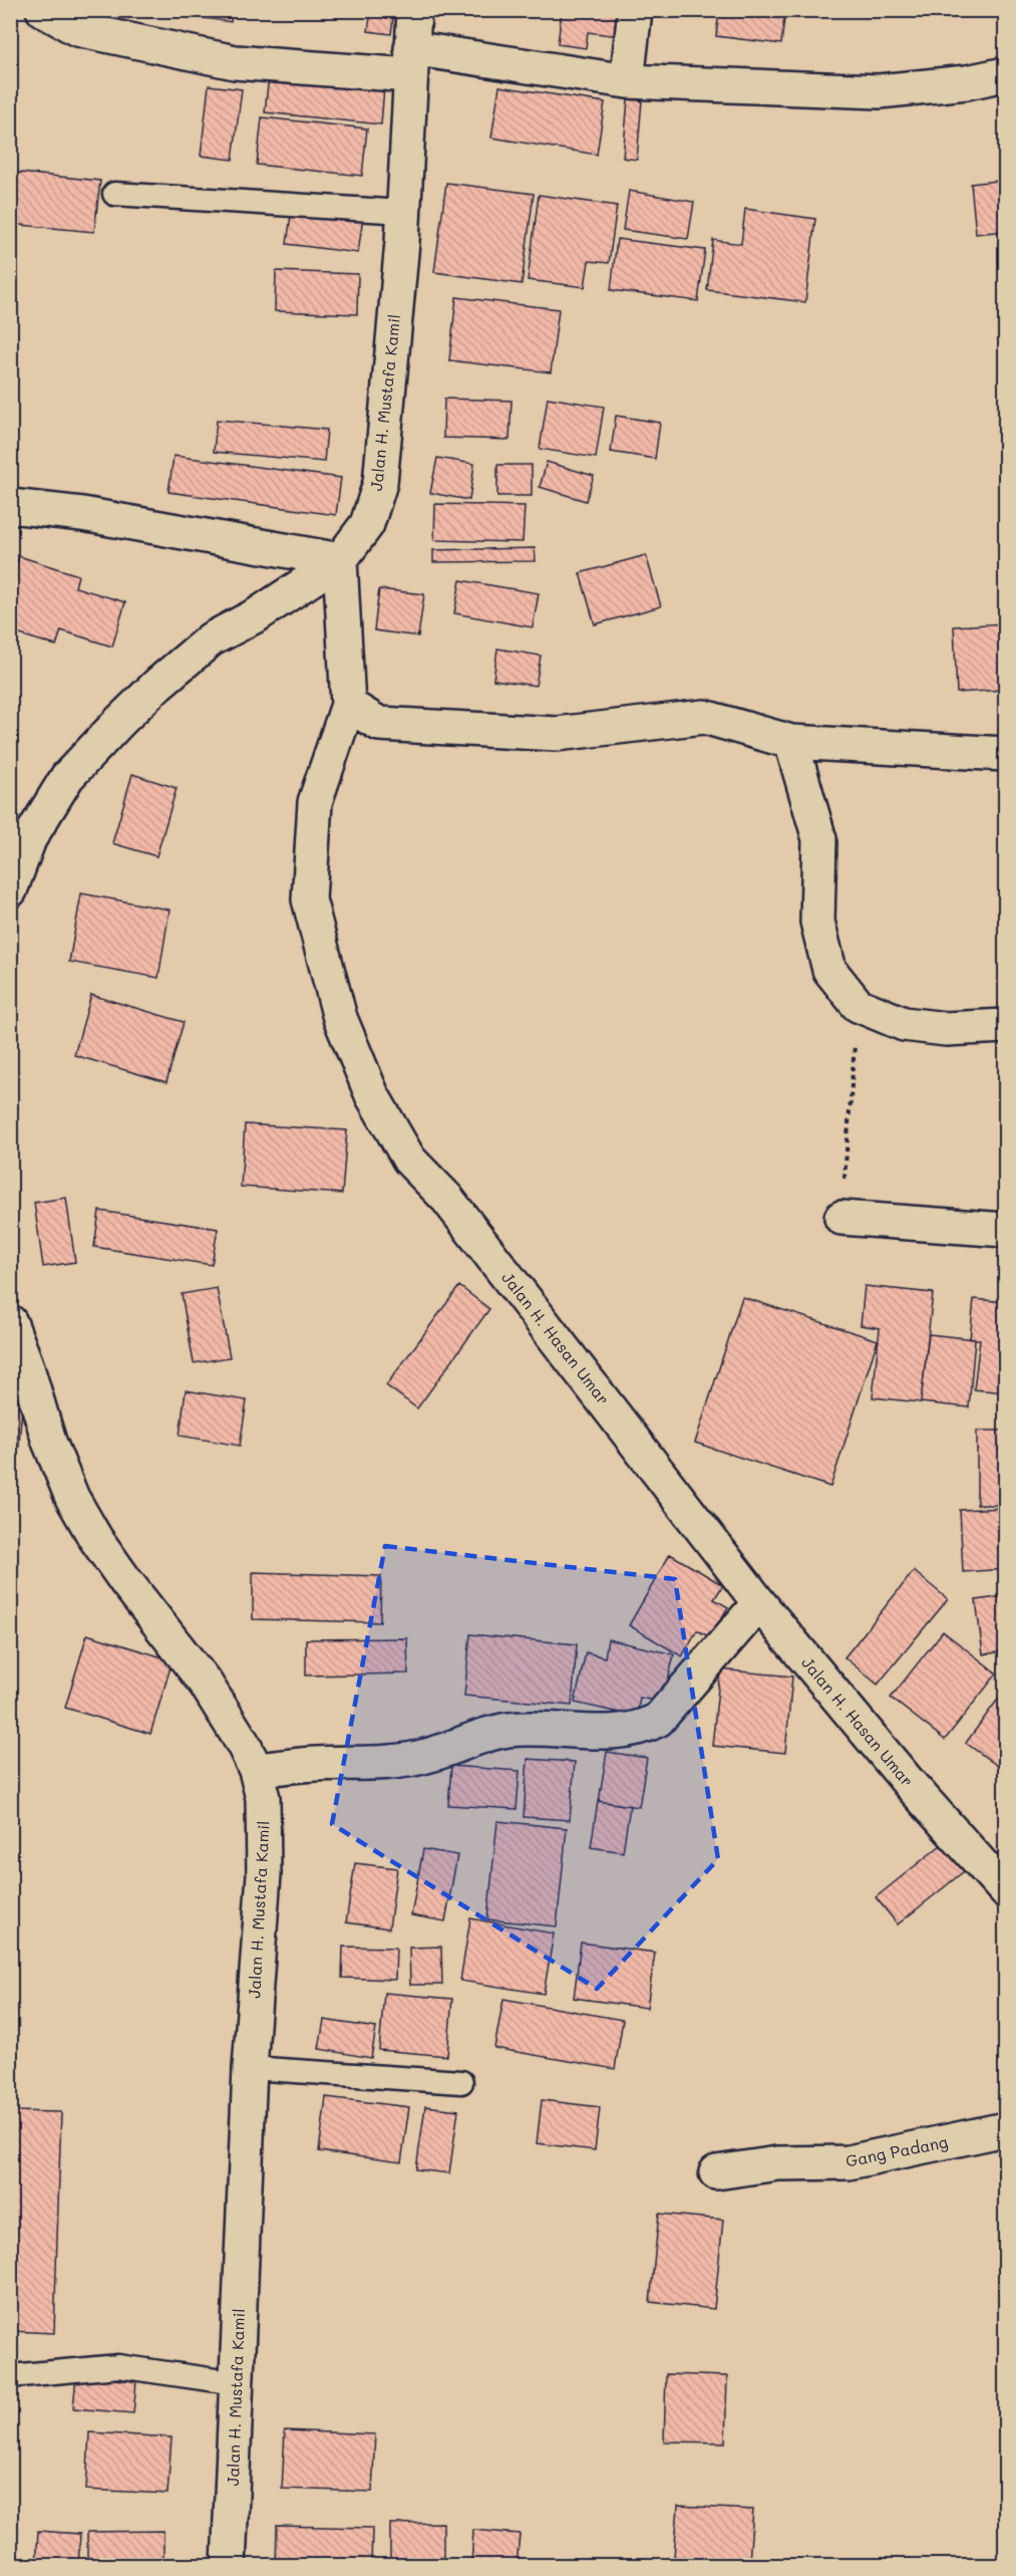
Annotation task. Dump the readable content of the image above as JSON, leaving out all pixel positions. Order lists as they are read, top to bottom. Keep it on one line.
{"streets":{"street":["Jalan H. Mustafa Kamil","Jalan H. Hasan Umar","Gang Padang"]}}
